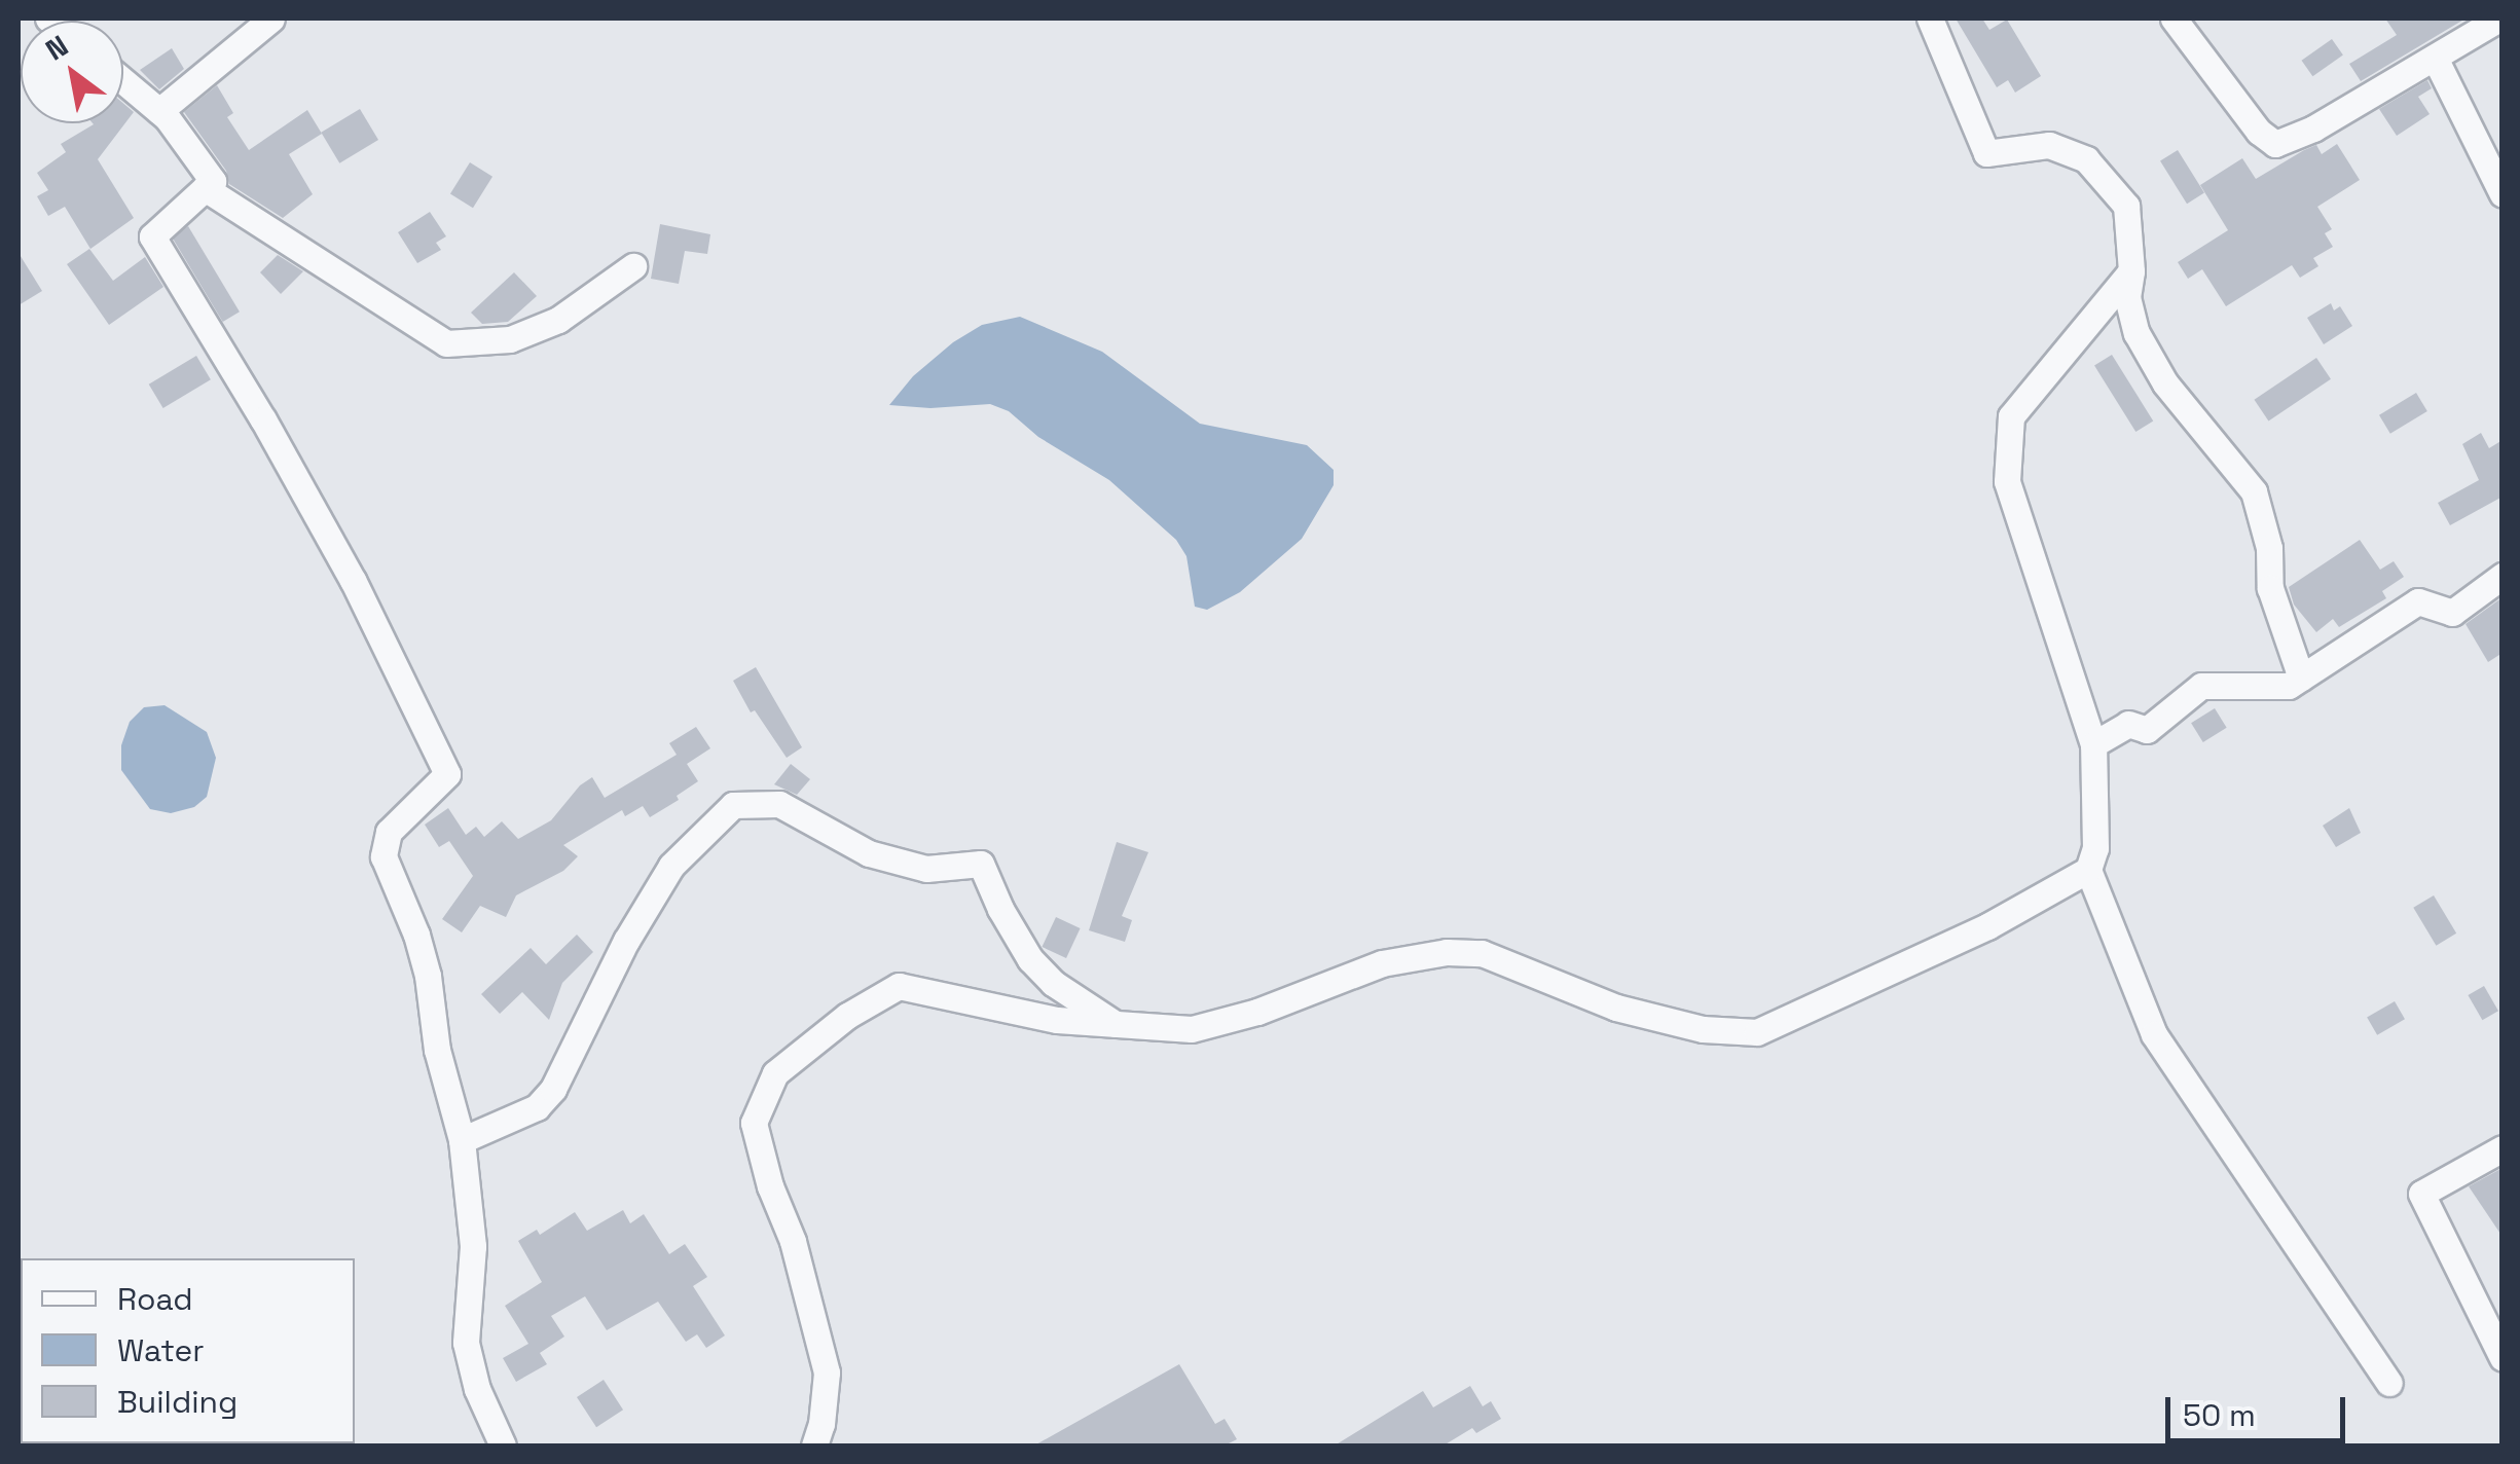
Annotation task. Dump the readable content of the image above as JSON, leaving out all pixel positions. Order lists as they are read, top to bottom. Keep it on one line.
{"legend":["Road","Water","Building"],"scale_bar":"50 m","north":"top left"}
